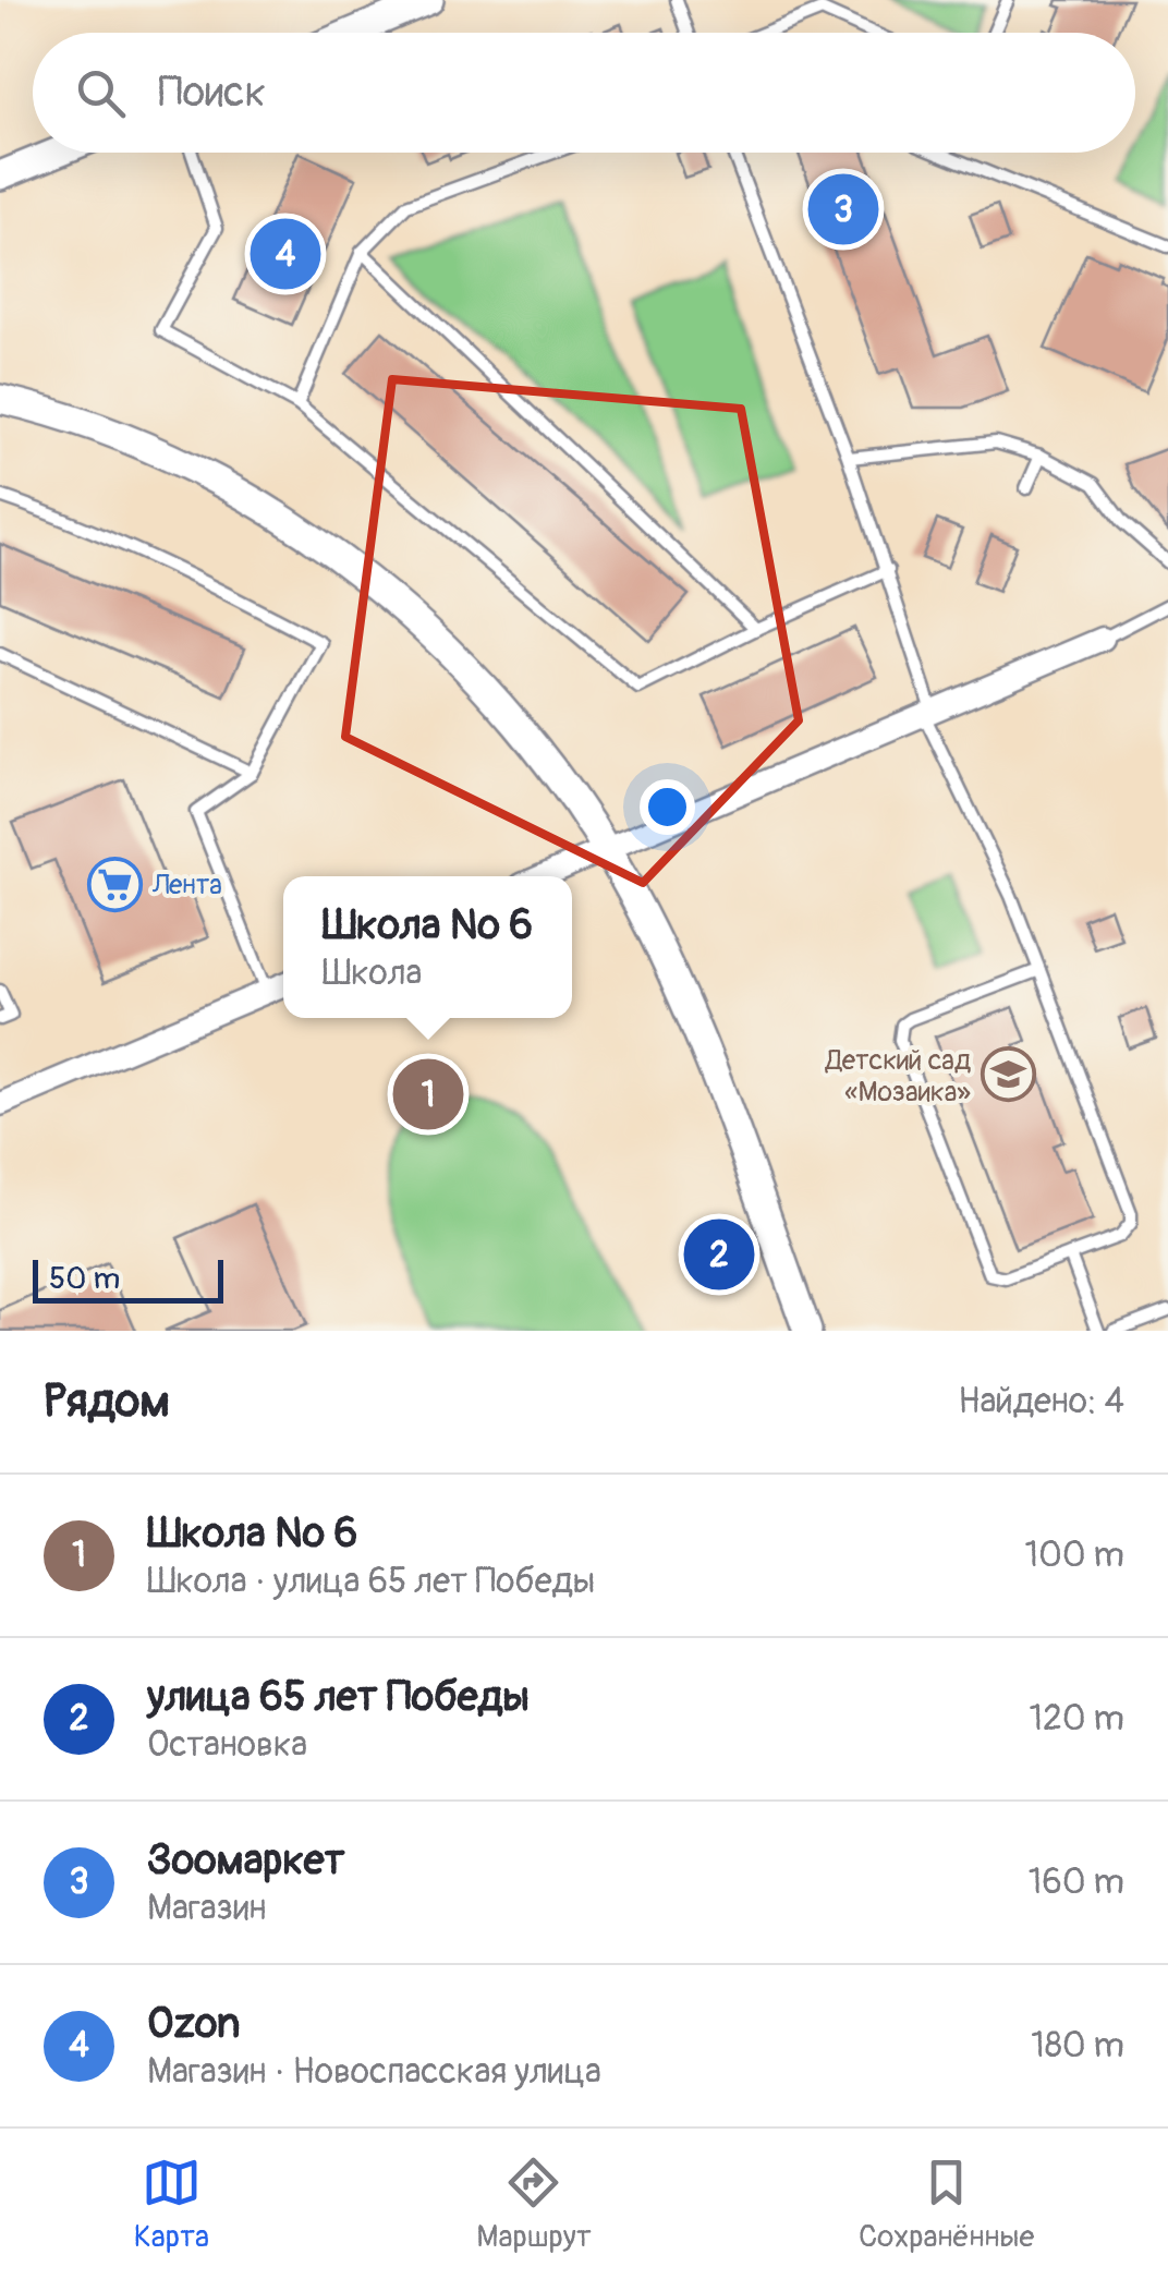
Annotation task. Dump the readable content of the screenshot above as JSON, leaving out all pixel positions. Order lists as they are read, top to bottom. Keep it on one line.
{"places":{"supermarket":["Лента"],"school or university":["Детский сад «Мозаика»"]},"scale_bar":"50 m","page":{"search":"Поиск","pins":["3","4","1","2"],"popup":["Школа № 6","Школа"],"scale":"50 m","heading":["Рядом","Найдено: 4"],"list":[{"mark":"1","name":"Школа № 6","note":"Школа · улица 65 лет Победы","value":"100 m"},{"mark":"2","name":"улица 65 лет Победы","note":"Остановка","value":"120 m"},{"mark":"3","name":"Зоомаркет","note":"Магазин","value":"160 m"},{"mark":"4","name":"Ozon","note":"Магазин · Новоспасская улица","value":"180 m"}],"nav":["Карта","Маршрут","Сохранённые"]}}
